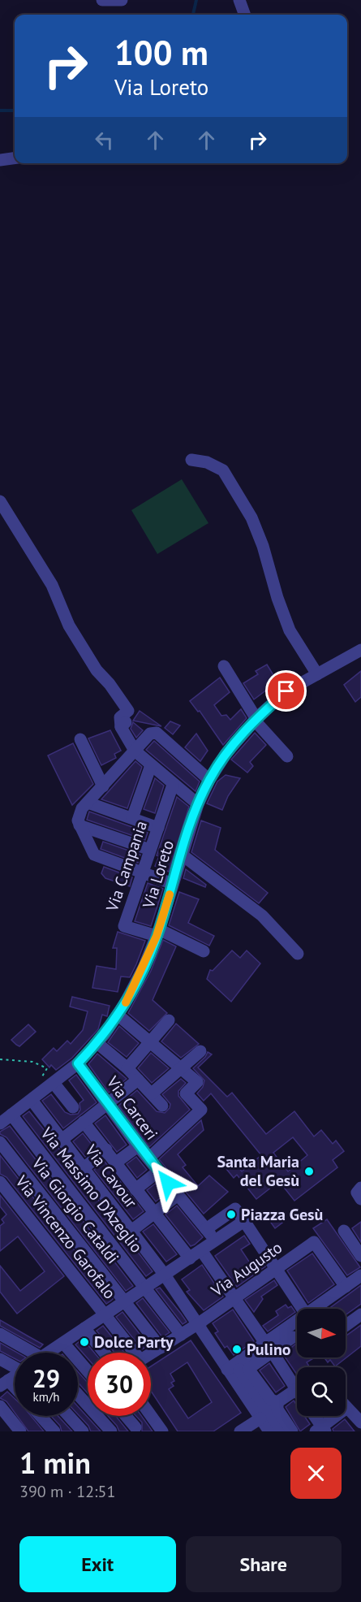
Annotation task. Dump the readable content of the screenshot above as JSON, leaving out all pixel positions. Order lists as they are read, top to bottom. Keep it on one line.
{"streets":{"street":["Via Campania","Via Loreto","Via Carceri","Via Cavour","Via Massimo D'Azeglio","Via Giorgio Cataldi","Via Vincenzo Garofalo","Via Augusto"]},"crossings":[["Via Campania","Via Loreto"],["Via Loreto","Via Carceri"],["Via Loreto","Via Cavour"],["Via Loreto","Via Massimo D'Azeglio"],["Via Carceri","Via Augusto"],["Via Cavour","Via Augusto"],["Via Massimo D'Azeglio","Via Augusto"],["Via Giorgio Cataldi","Via Augusto"]],"places":["Santa Maria del Gesù","Piazza Gesù","Dolce Party","Pulino"],"north":"right","page":{"turn":["100 m","Via Loreto"],"speed":"29 km/h","limit":"30","heading":["1 min","390 m · 12:51"],"buttons":["Exit","Share"]}}
